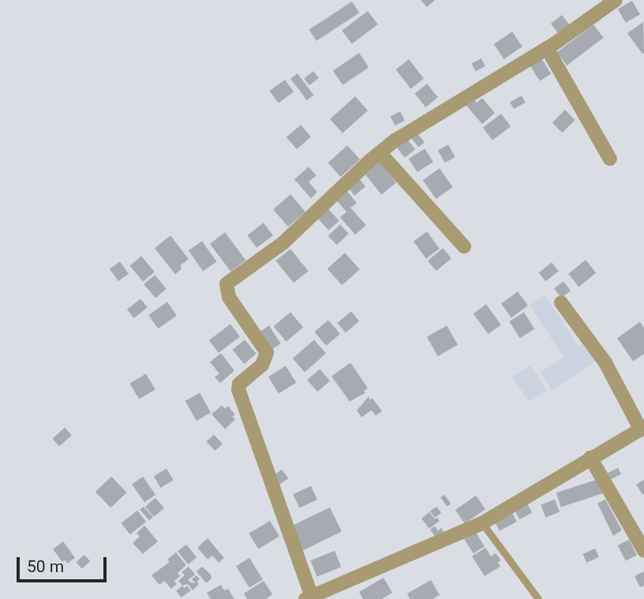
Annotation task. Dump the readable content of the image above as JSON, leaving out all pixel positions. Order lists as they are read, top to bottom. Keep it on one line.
{"scale_bar":"50 m"}
